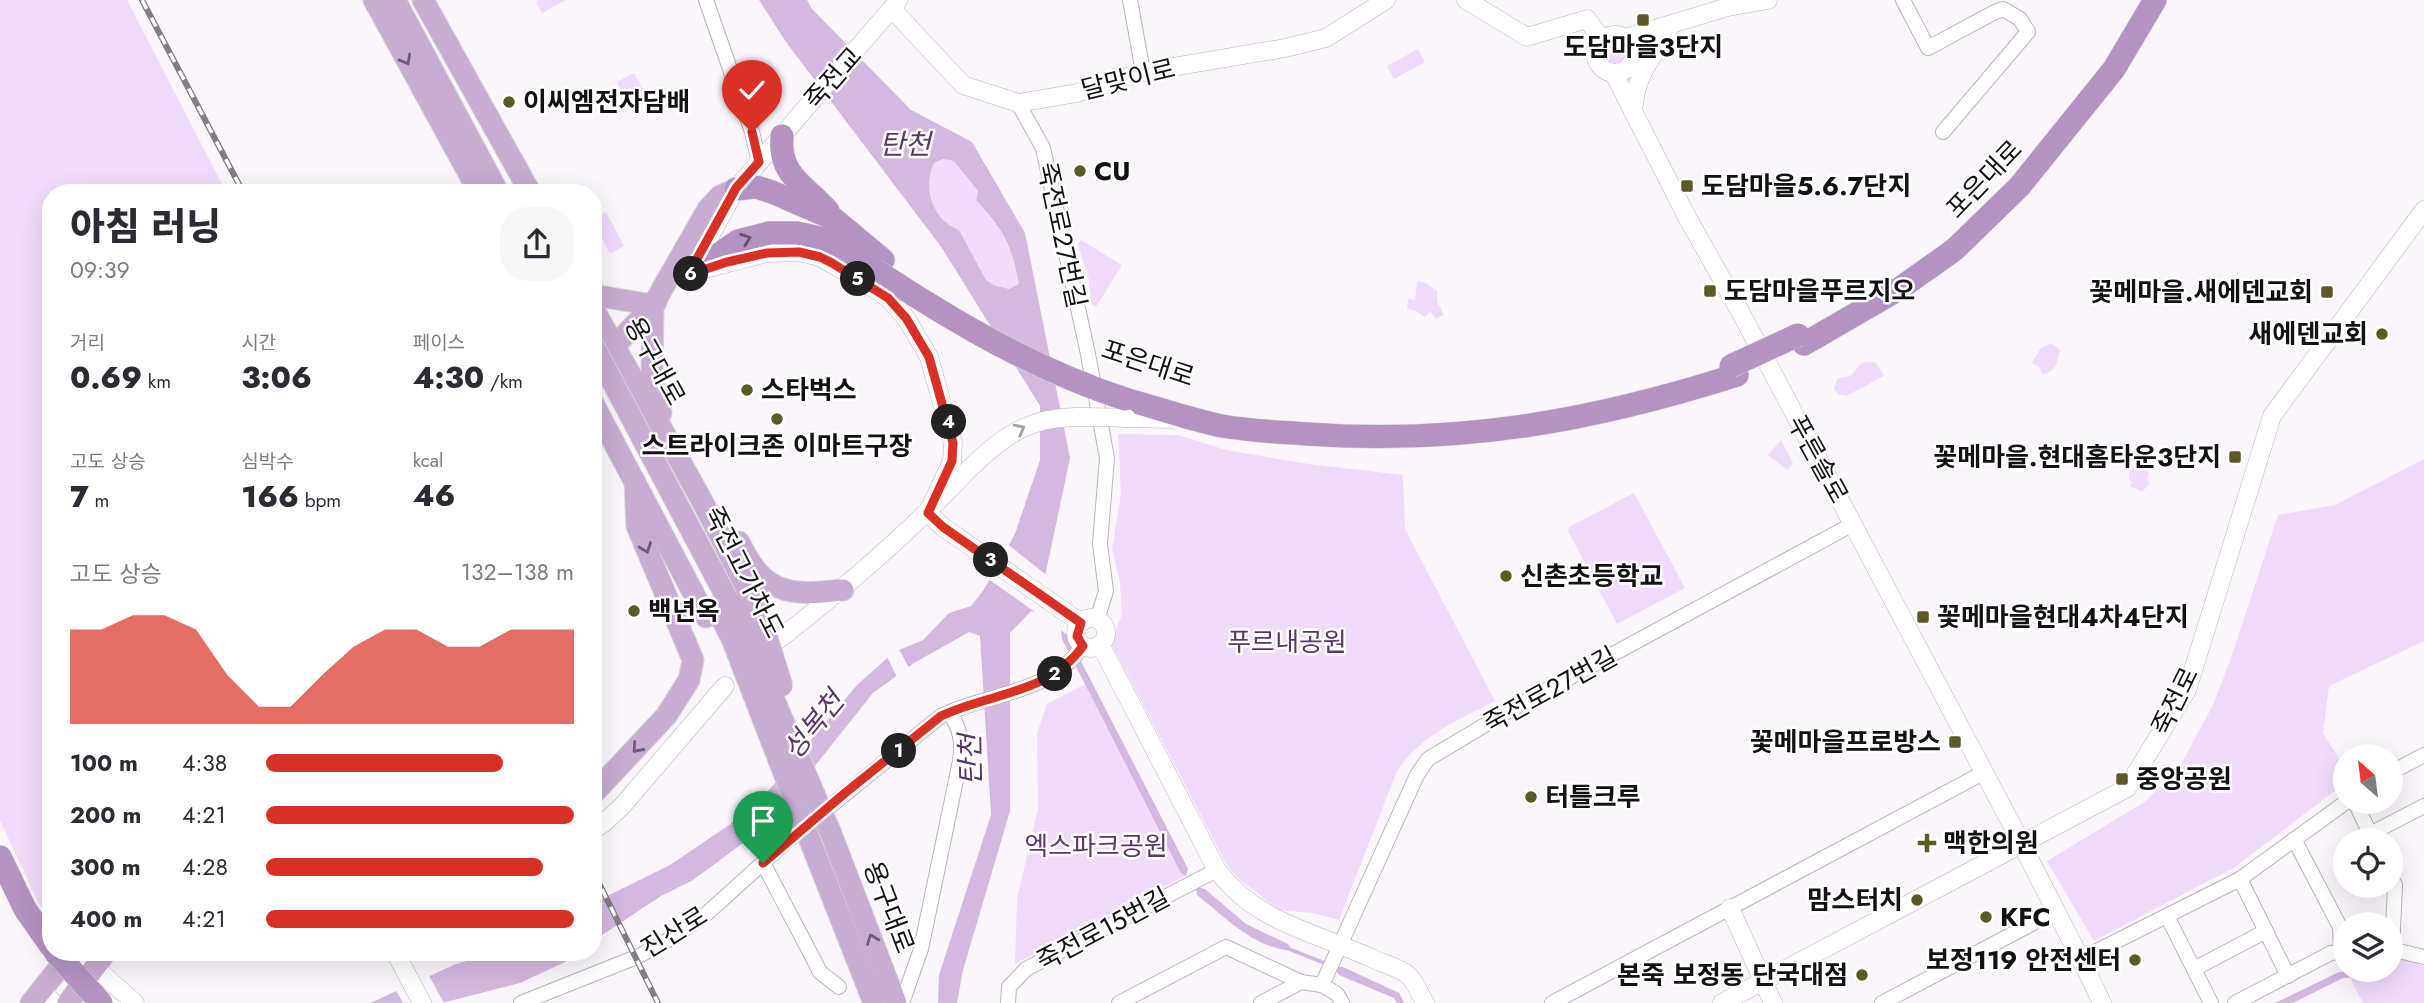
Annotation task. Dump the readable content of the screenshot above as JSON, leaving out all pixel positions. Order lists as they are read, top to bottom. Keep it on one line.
{"streets":{"highway":["포은대로"],"main road":["용구대로","죽전고가차도"],"street":["죽전교","달맞이로","죽전로27번길","푸른솔로","죽전로","죽전로15번길","진산로"]},"crossings":[["죽전교","달맞이로"],["죽전교","포은대로"],["달맞이로","죽전로27번길"],["포은대로","용구대로"],["포은대로","죽전고가차도"],["죽전로27번길","푸른솔로"],["용구대로","죽전고가차도"],["푸른솔로","죽전로"]],"water":["탄천","성복천"],"parks":["푸르내공원","엑스파크공원"],"places":{"transit":["도담마을3단지","도담마을5.6.7단지","도담마을푸르지오","꽃메마을.새에덴교회","꽃메마을.현대홈타운3단지","꽃메마을현대4차4단지","꽃메마을프로방스","중앙공원"],"other":["이씨엠전자담배","CU","새에덴교회","스타벅스","스트라이크존 이마트구장","신촌초등학교","백년옥","터틀크루","맘스터치","KFC","보정119 안전센터","본죽 보정동 단국대점"],"health":["맥한의원"]},"north":"top left","page":{"heading":["아침 러닝","09:39"],"pins":["6","5","4","3","2","1"],"stats":[["거리","0.69 km"],["시간","3:06"],["페이스","4:30 /km"],["고도 상승","7 m"],["심박수","166 bpm"],["kcal","46"]],"chart":["고도 상승","132–138 m"],"list":[{"name":"100 m","note":"4:38"},{"name":"200 m","note":"4:21"},{"name":"300 m","note":"4:28"},{"name":"400 m","note":"4:21"}]}}
